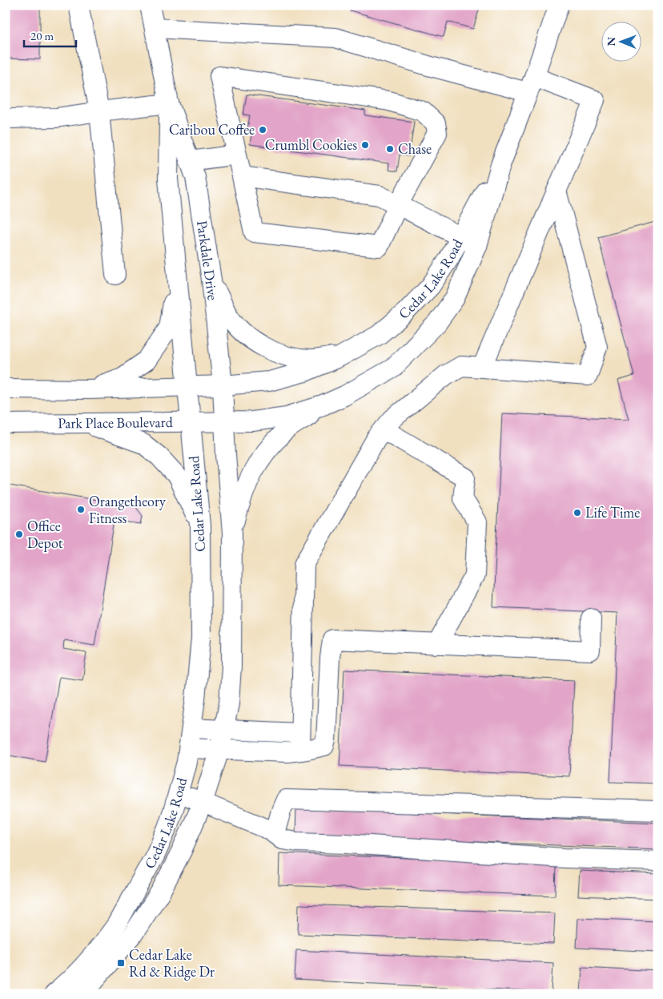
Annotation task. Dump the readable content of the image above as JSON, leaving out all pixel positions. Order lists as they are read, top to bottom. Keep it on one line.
{"streets":{"street":["Parkdale Drive","Cedar Lake Road","Park Place Boulevard"]},"crossings":[["Parkdale Drive","Cedar Lake Road"],["Parkdale Drive","Park Place Boulevard"],["Cedar Lake Road","Park Place Boulevard"]],"places":{"other":["Caribou Coffee","Crumbl Cookies","Chase","Orangetheory Fitness","Life Time","Office Depot"],"transit":["Cedar Lake Rd & Ridge Dr"]},"scale_bar":"20 m","north":"left"}
